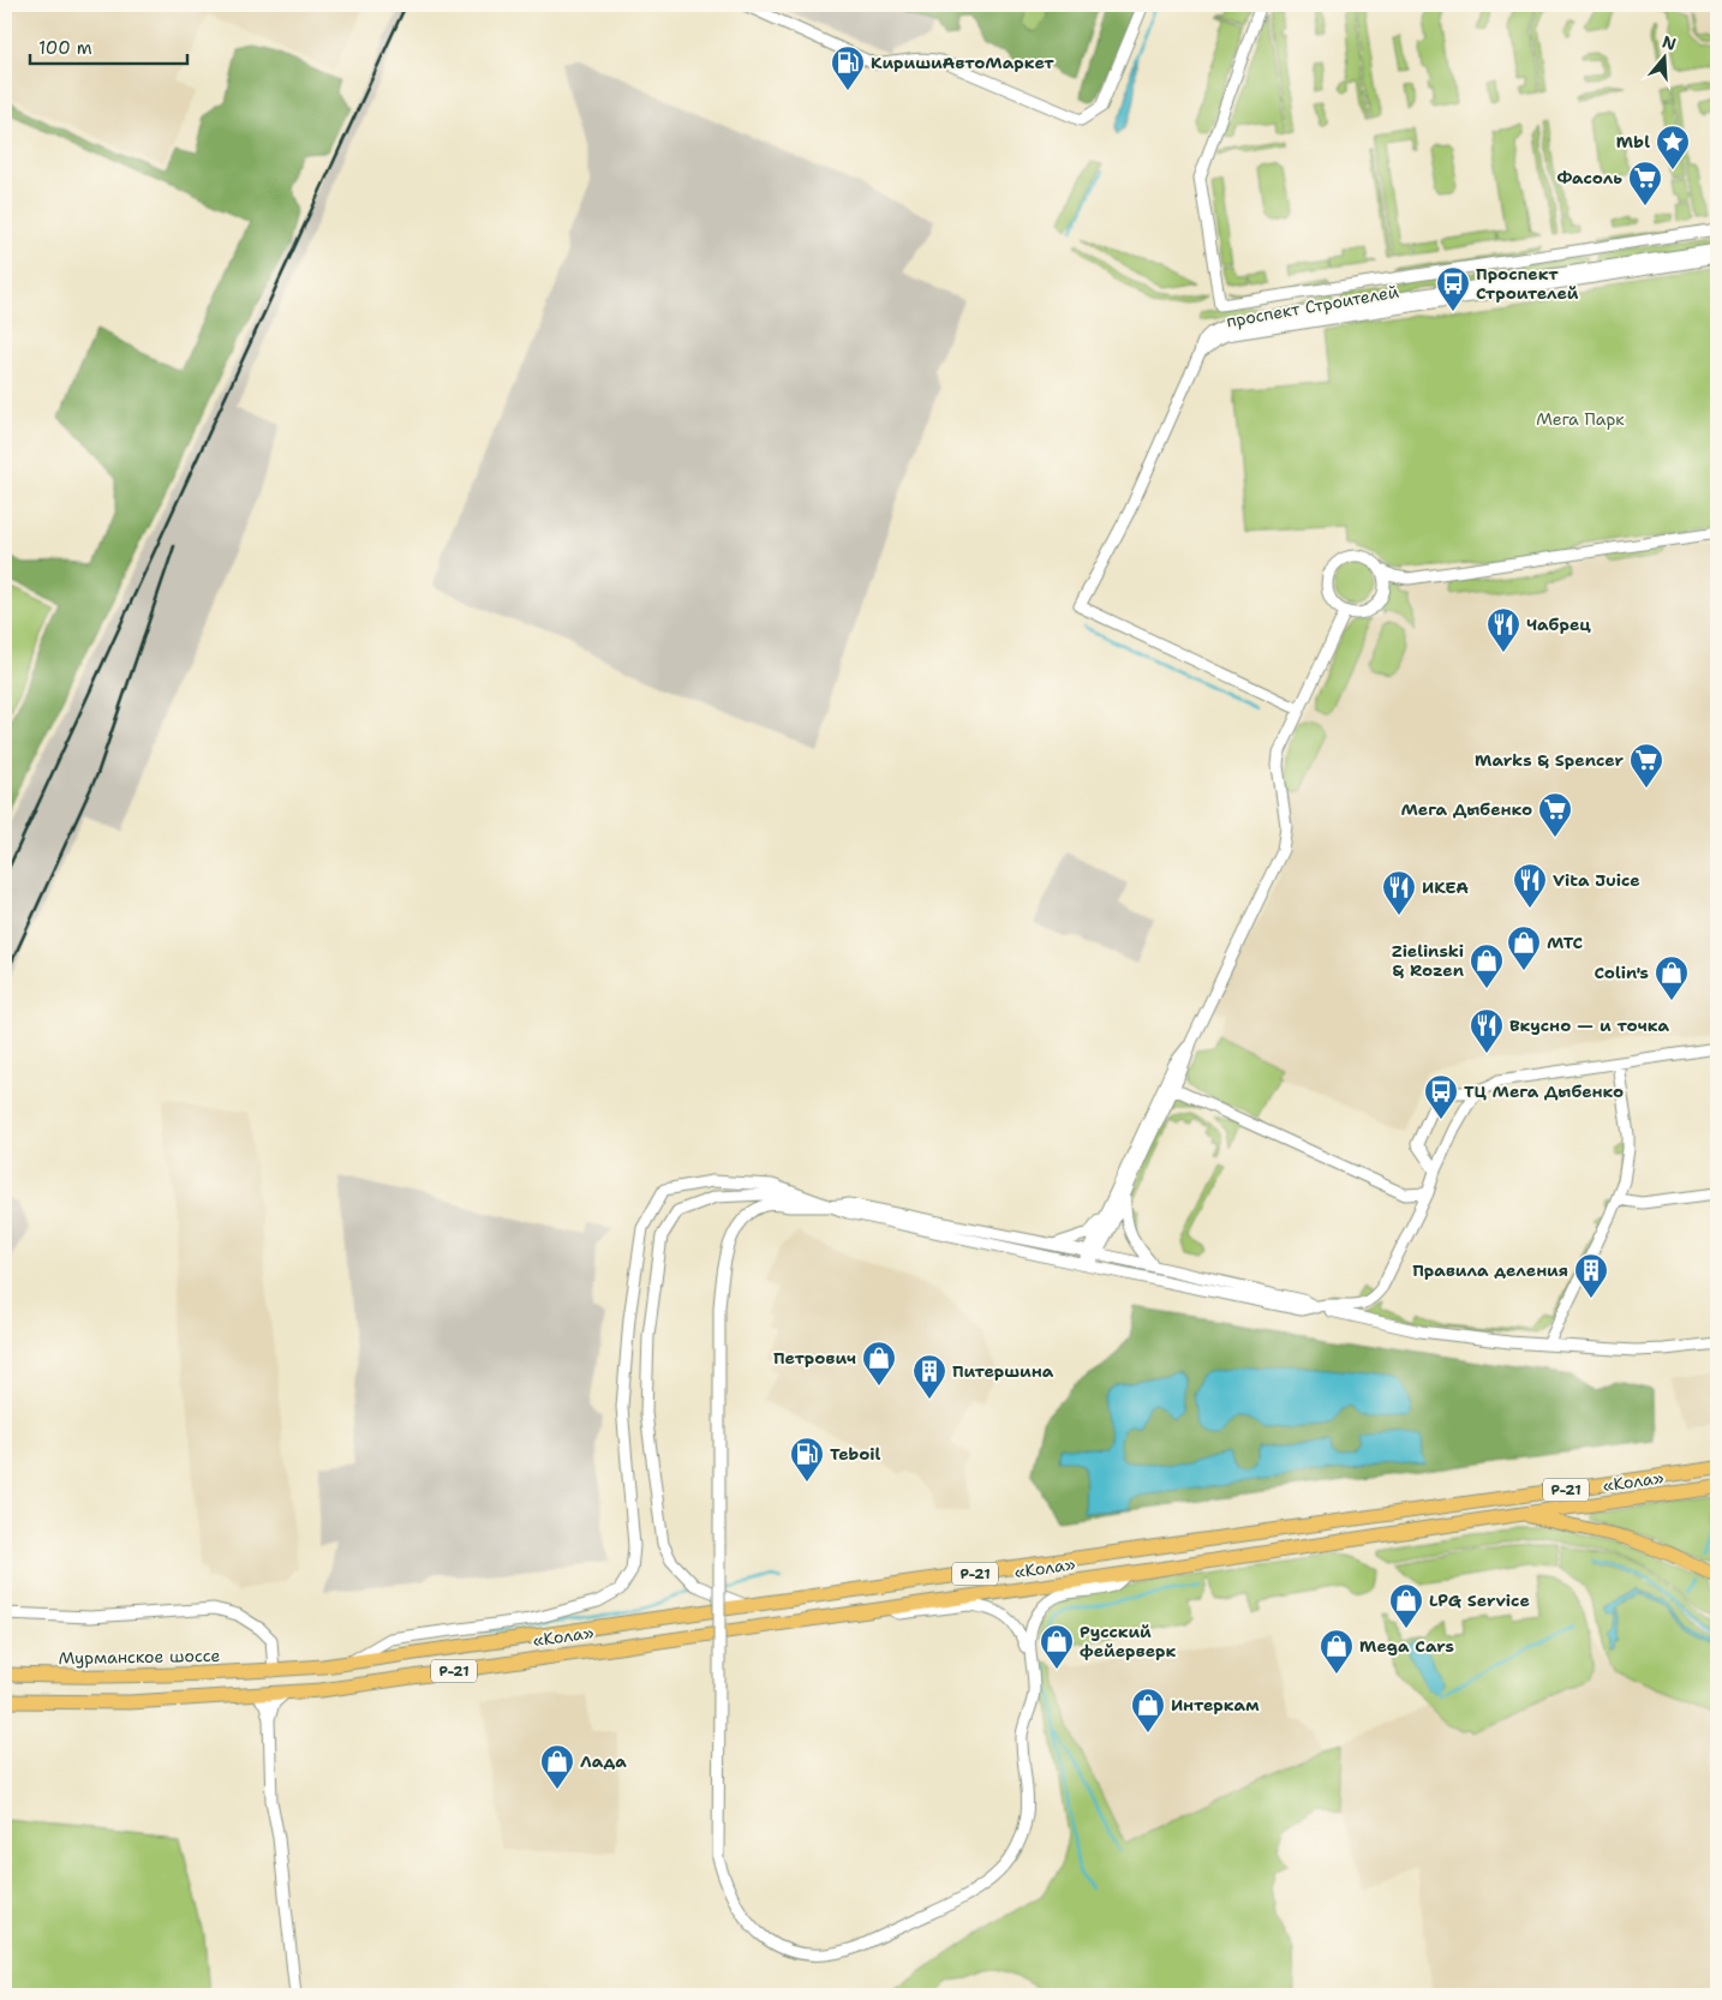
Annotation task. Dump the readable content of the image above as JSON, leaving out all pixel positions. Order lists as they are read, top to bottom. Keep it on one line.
{"streets":{"main road":["«Кола»","Р-21","Мурманское шоссе"],"street":["проспект Строителей"]},"crossings":[["«Кола»","Мурманское шоссе"]],"parks":["Мега Парк"],"places":{"fuel station":["КиришиАвтоМаркет","Teboil"],"place":["Mbl"],"supermarket":["Фасоль","Marks & Spencer","Мега Дыбенко"],"bus stop":["Проспект Строителей","ТЦ Мега Дыбенко"],"restaurant":["Чабрец","Vita Juice","ИКЕА","Вкусно — и точка"],"shop":["МТС","Zielinski & Rozen","Colin's","Петрович","LPG Service","Русский фейерверк","Mega Cars","Интеркам","Лада"],"building":["Правила деления","Питершина"]},"scale_bar":"100 m","north":"top"}
